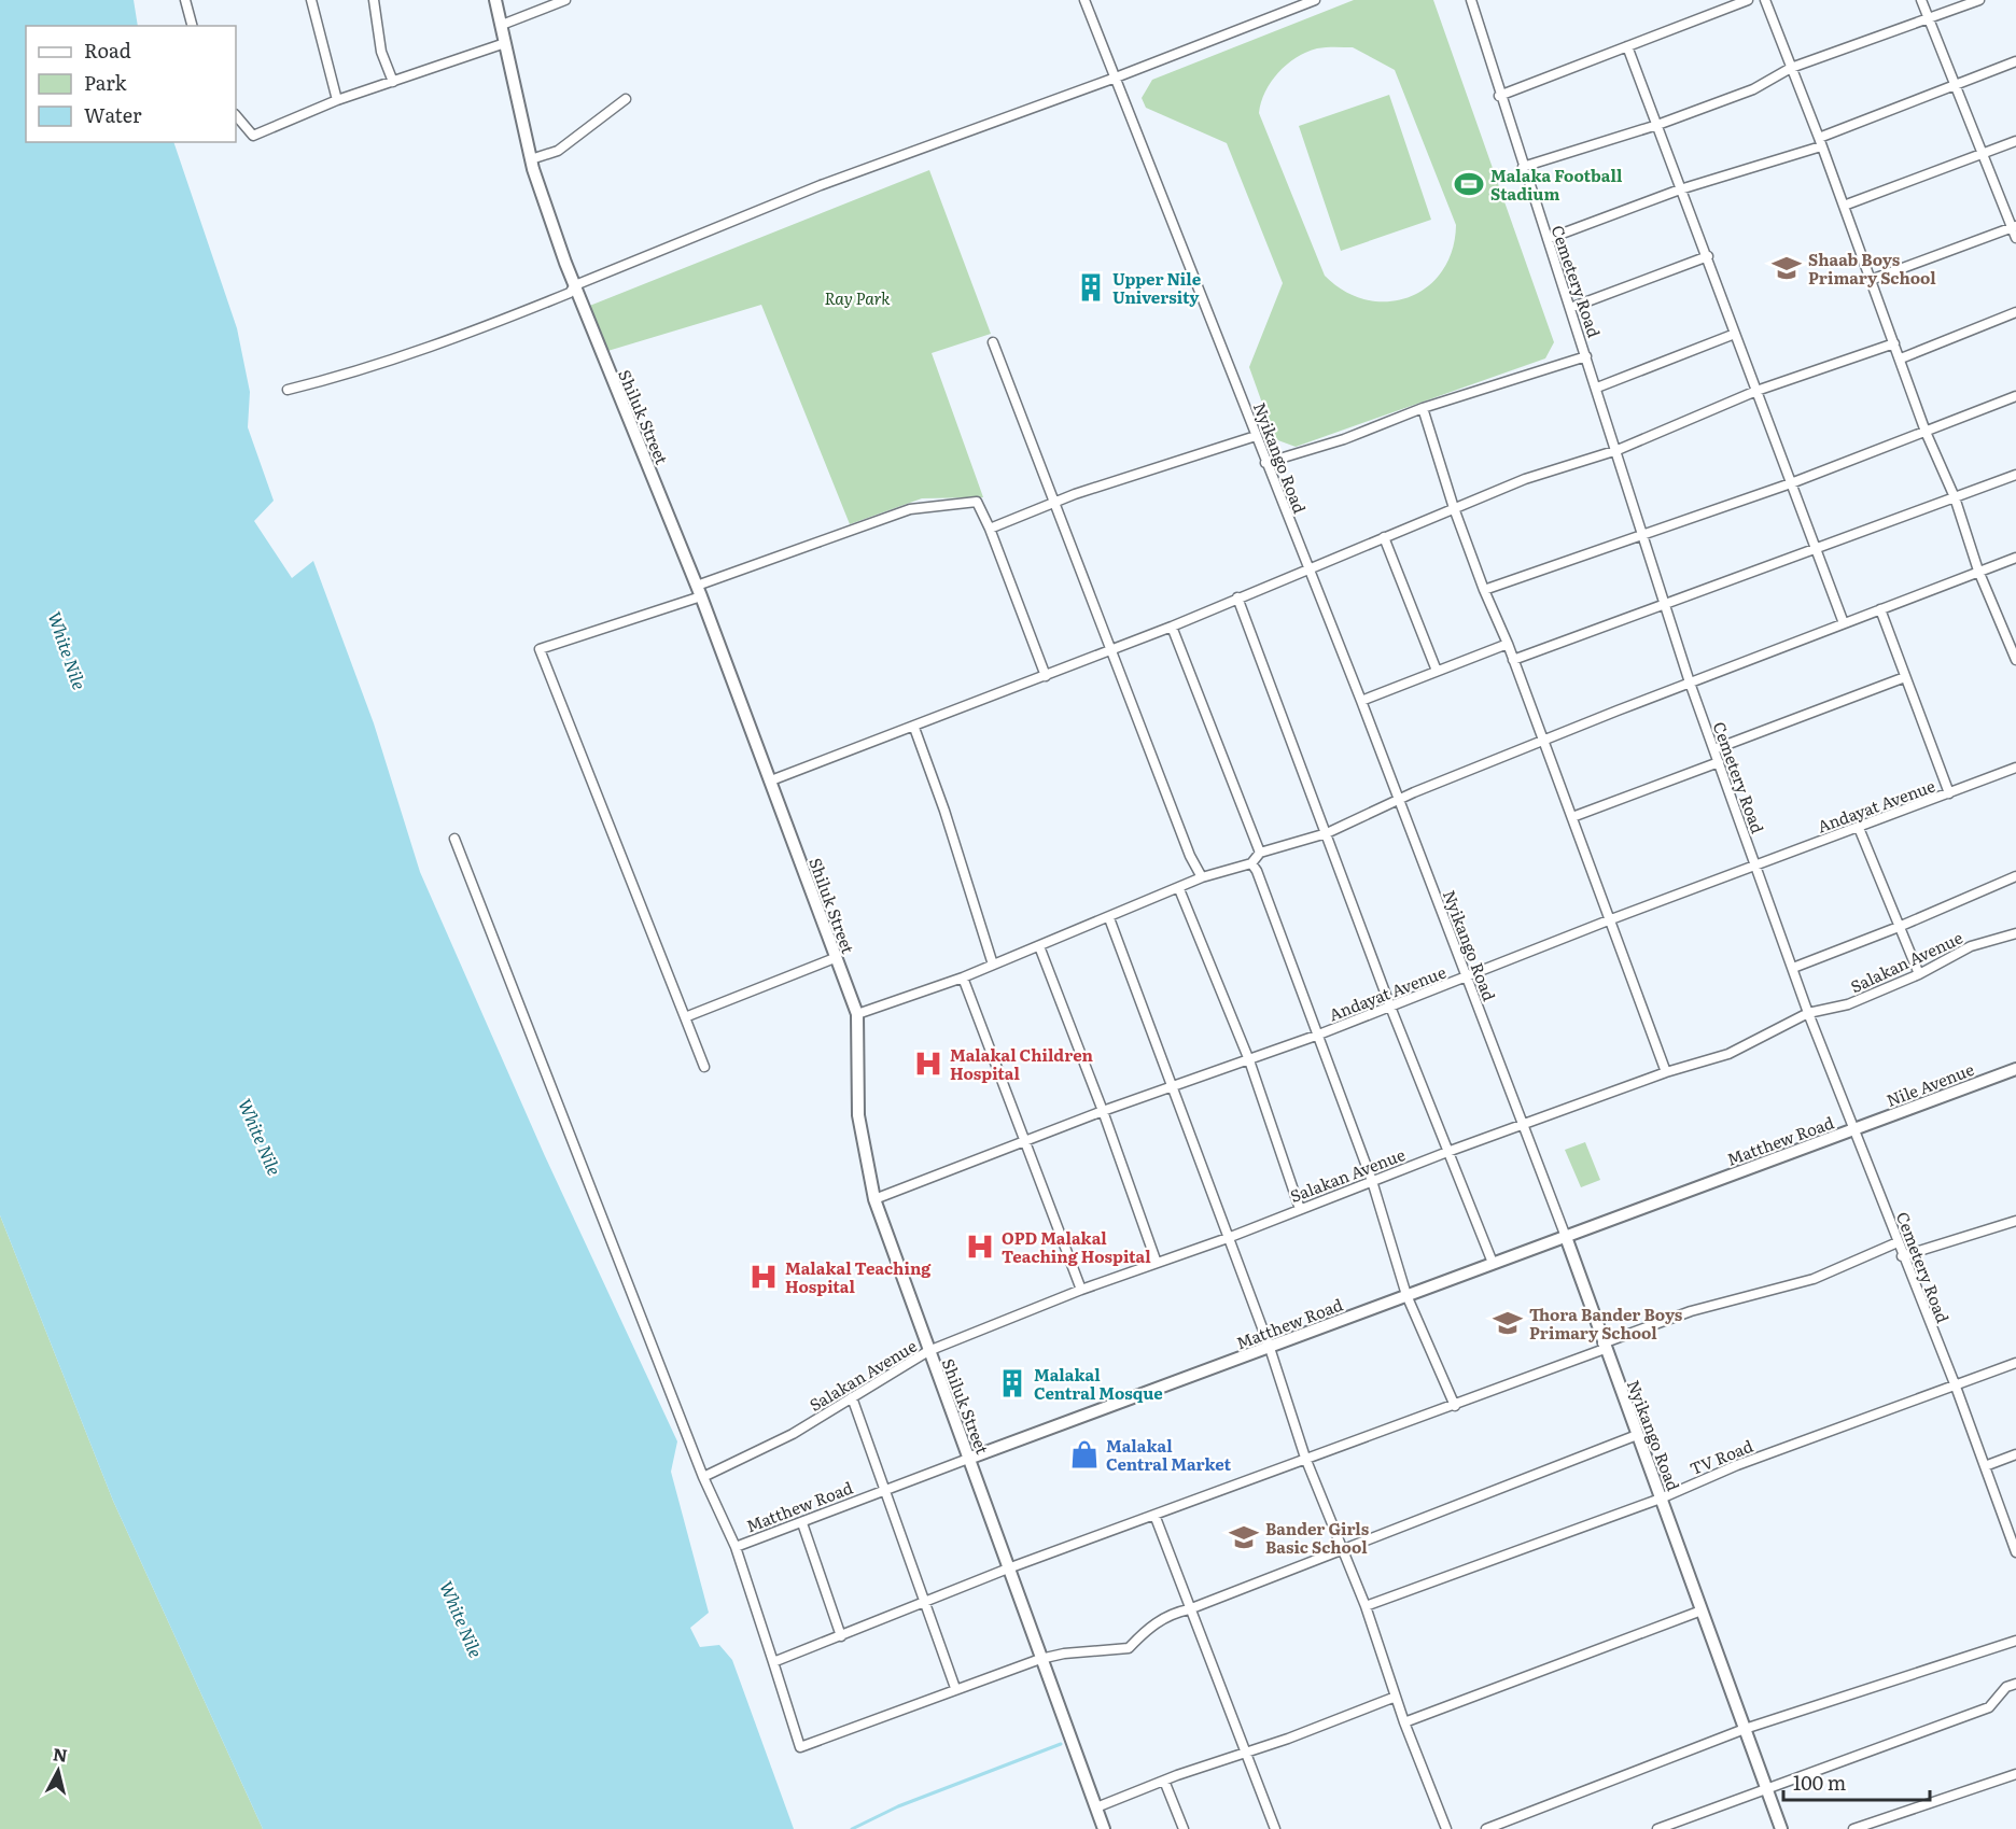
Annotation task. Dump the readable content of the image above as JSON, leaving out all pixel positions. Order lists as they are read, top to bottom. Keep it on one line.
{"streets":{"street":["Cemetery Road","Shiluk Street","Nyikango Road","Andayat Avenue","Salakan Avenue","Nile Avenue","Matthew Road","TV Road"]},"crossings":[["Cemetery Road","Andayat Avenue"],["Cemetery Road","Salakan Avenue"],["Cemetery Road","Nile Avenue"],["Cemetery Road","Matthew Road"],["Cemetery Road","TV Road"],["Shiluk Street","Andayat Avenue"],["Shiluk Street","Salakan Avenue"],["Shiluk Street","Matthew Road"],["Nyikango Road","Andayat Avenue"],["Nyikango Road","Salakan Avenue"],["Nyikango Road","Matthew Road"],["Nyikango Road","TV Road"],["Nile Avenue","Matthew Road"]],"water":["White Nile"],"parks":["Ray Park"],"places":{"sports":["Malaka Football Stadium"],"school or university":["Shaab Boys Primary School","Thora Bander Boys Primary School","Bander Girls Basic School"],"building":["Upper Nile University","Malakal Central Mosque"],"hospital":["Malakal Children Hospital","OPD Malakal Teaching Hospital","Malakal Teaching Hospital"],"shop":["Malakal Central Market"]},"legend":["Road","Park","Water"],"scale_bar":"100 m","north":"top"}
